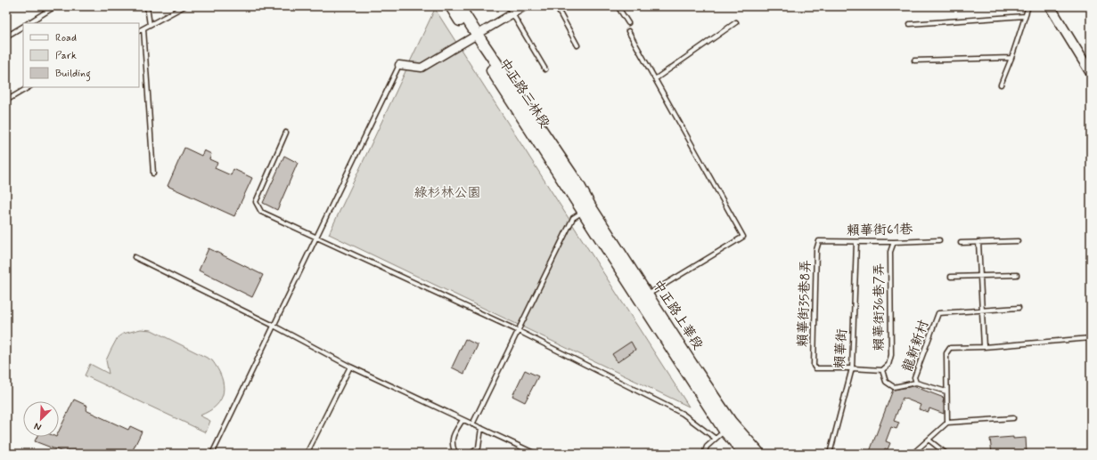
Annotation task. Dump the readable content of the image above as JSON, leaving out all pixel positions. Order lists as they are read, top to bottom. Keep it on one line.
{"streets":{"main road":["中正路三林段","中正路上華段"],"lane":["賴華街61巷","賴華街35巷8弄","賴華街36巷7弄","龍新新村","賴華街"]},"crossings":[["中正路三林段","中正路上華段"],["賴華街61巷","賴華街35巷8弄"],["賴華街61巷","賴華街36巷7弄"],["賴華街61巷","賴華街"],["賴華街35巷8弄","賴華街"]],"parks":["綠杉林公園"],"legend":["Road","Park","Building"],"north":"bottom left"}
